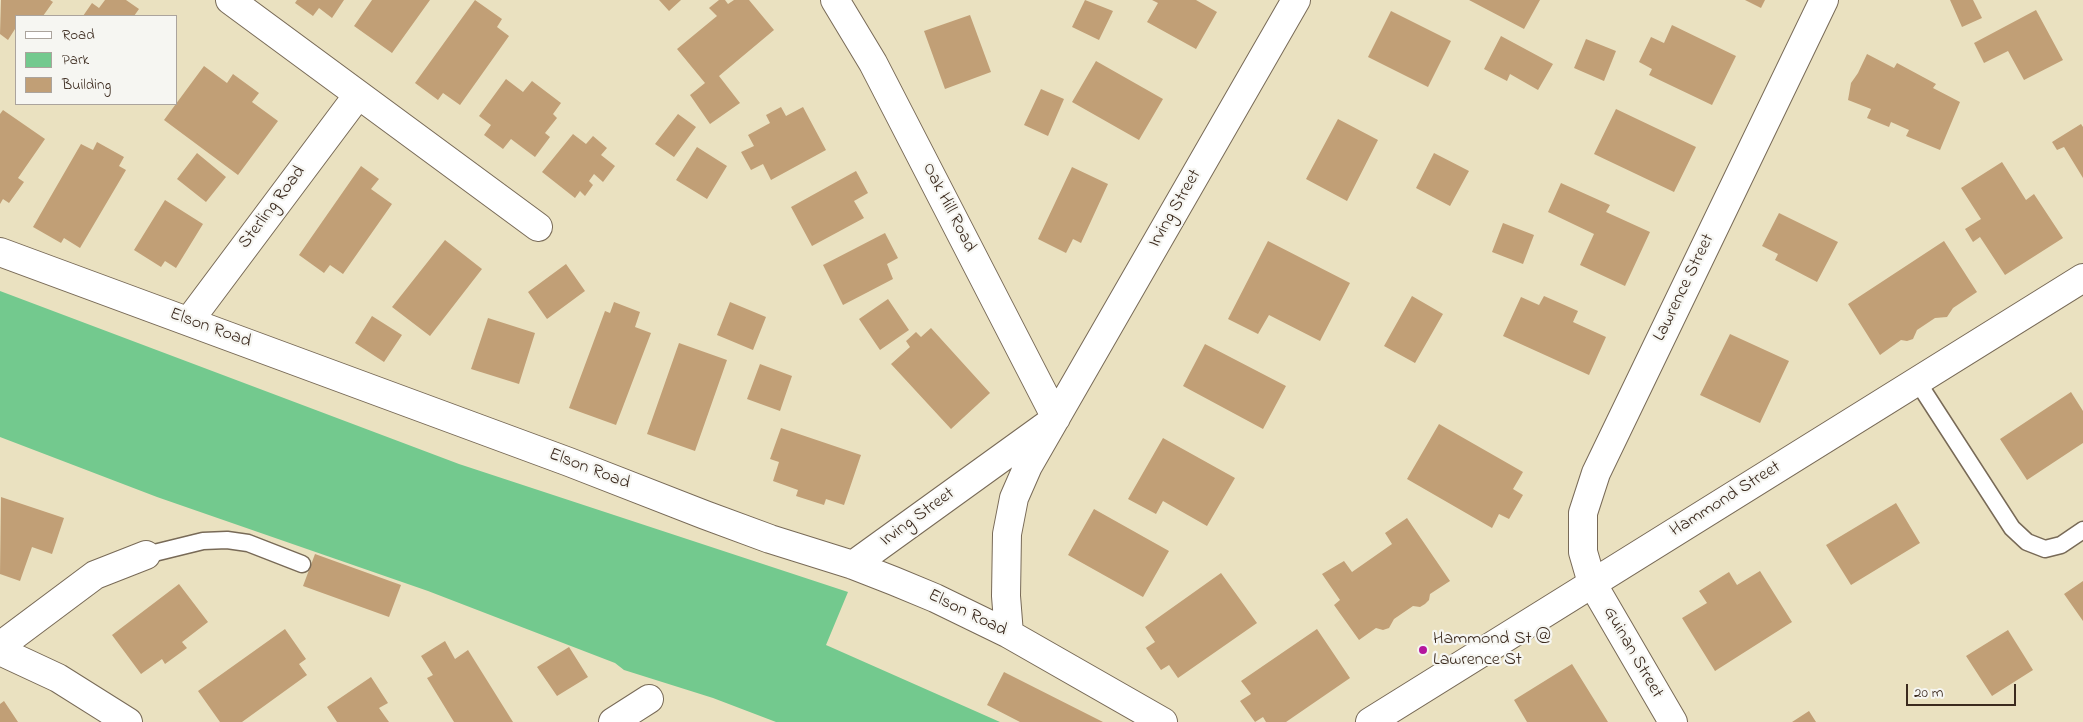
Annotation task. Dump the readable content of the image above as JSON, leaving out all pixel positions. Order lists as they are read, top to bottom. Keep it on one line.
{"streets":{"street":["Sterling Road","Oak Hill Road","Irving Street","Lawrence Street","Elson Road","Hammond Street","Guinan Street"]},"crossings":[["Sterling Road","Elson Road"],["Oak Hill Road","Irving Street"],["Irving Street","Elson Road"],["Lawrence Street","Hammond Street"],["Lawrence Street","Guinan Street"],["Hammond Street","Guinan Street"]],"places":["Hammond St @ Lawrence St"],"legend":["Road","Park","Building"],"scale_bar":"20 m"}
